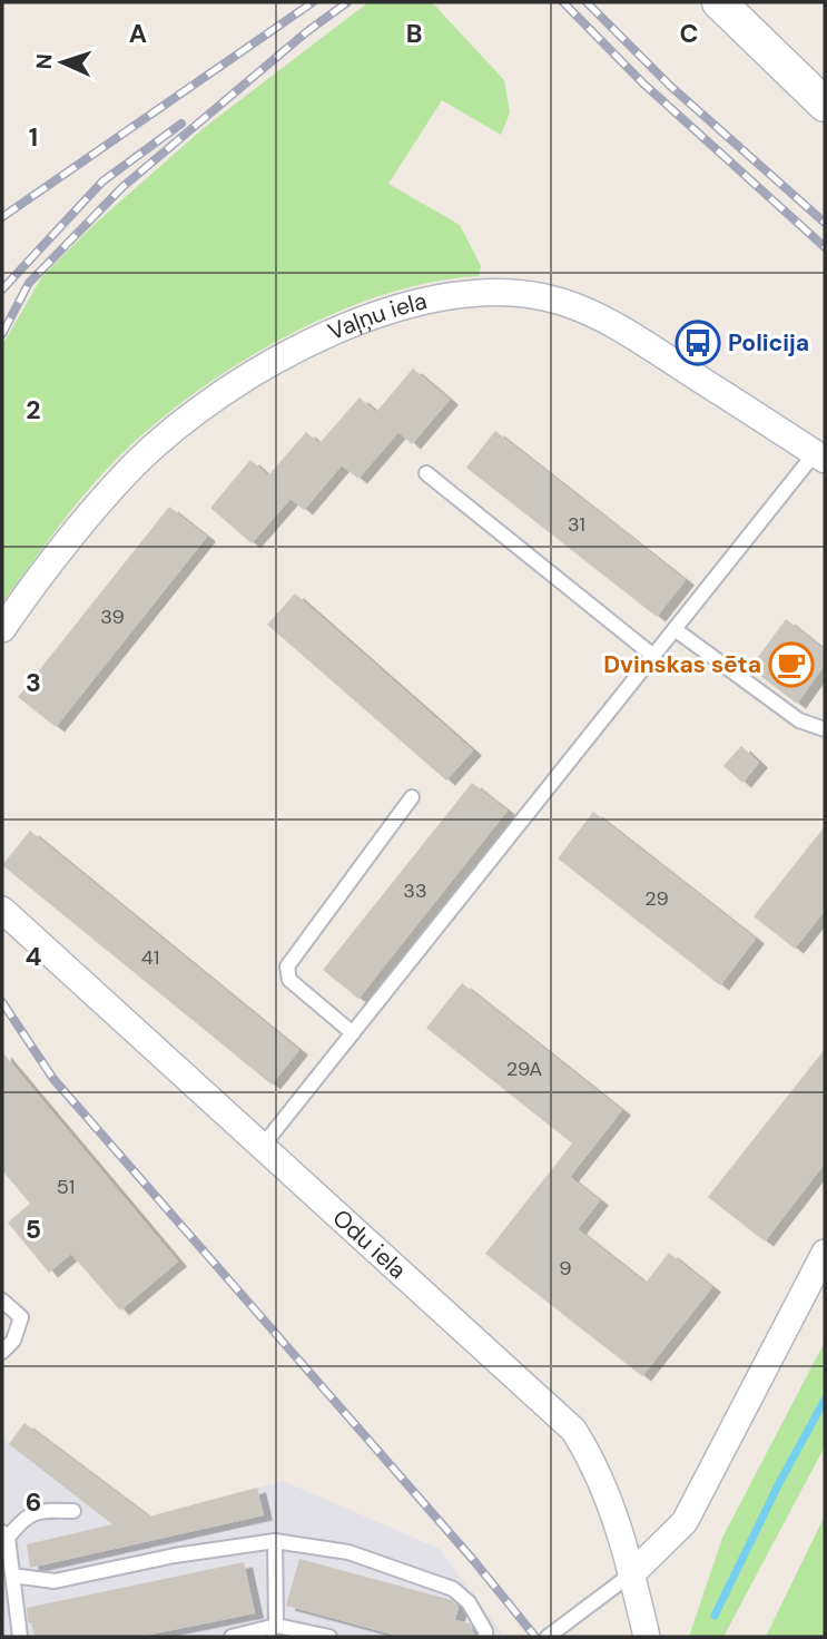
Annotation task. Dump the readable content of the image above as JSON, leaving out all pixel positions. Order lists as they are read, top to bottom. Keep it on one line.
{"streets":{"street":["Vaļņu iela","Odu iela"]},"places":{"bus stop":["Policija"],"cafe":["Dvinskas sēta"]},"house_numbers":["31","39","33","29","41","29A","51","9"],"north":"left","grid":{"columns":["A","B","C"],"rows":["1","2","3","4","5","6"]}}
